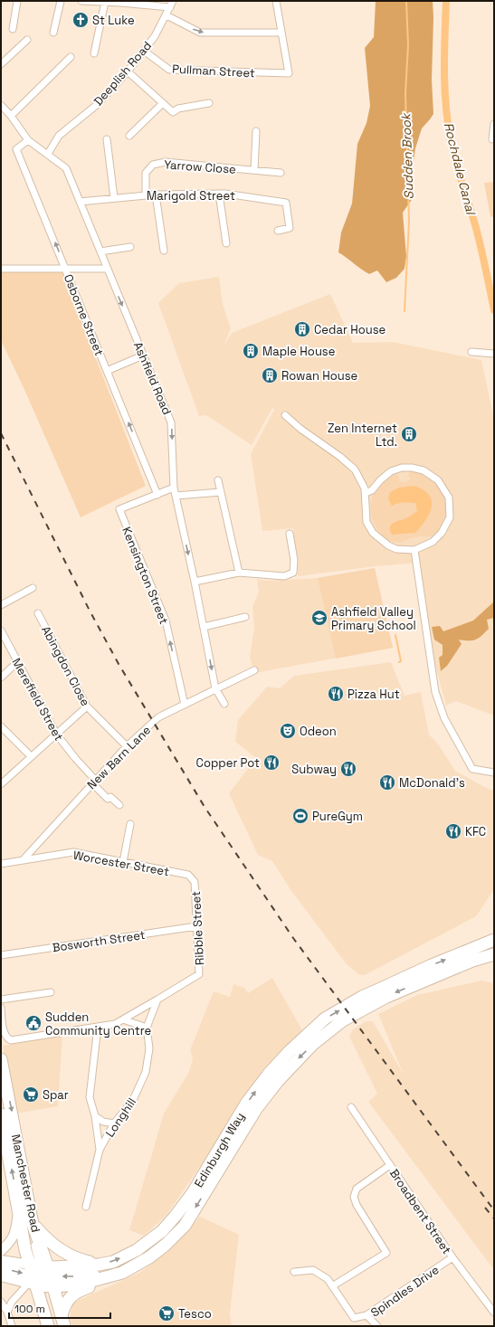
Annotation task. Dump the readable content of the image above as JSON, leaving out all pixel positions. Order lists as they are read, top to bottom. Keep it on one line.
{"streets":{"highway":["Edinburgh Way","Manchester Road"],"street":["Pullman Street","Deeplish Road","Yarrow Close","Marigold Street","Osborne Street","Ashfield Road","Kensington Street","Abingdon Close","Merefield Street","New Barn Lane","Worcester Street","Ribble Street","Bosworth Street","Longhill","Broadbent Street","Spindles Drive"]},"crossings":[["Pullman Street","Deeplish Road"],["Deeplish Road","Ashfield Road"],["Yarrow Close","Marigold Street"],["Marigold Street","Ashfield Road"],["Osborne Street","Ashfield Road"],["Osborne Street","Kensington Street"],["Ashfield Road","New Barn Lane"],["Kensington Street","New Barn Lane"],["Abingdon Close","New Barn Lane"],["Merefield Street","New Barn Lane"],["New Barn Lane","Worcester Street"],["Worcester Street","Ribble Street"],["Ribble Street","Bosworth Street"],["Edinburgh Way","Manchester Road"],["Broadbent Street","Spindles Drive"]],"one_way":["Osborne Street","Ashfield Road","Kensington Street"],"water":["Sudden Brook","Rochdale Canal"],"places":{"church":["St Luke"],"building":["Cedar House","Maple House","Rowan House","Zen Internet Ltd."],"school or university":["Ashfield Valley Primary School"],"restaurant":["Pizza Hut","Copper Pot","Subway","McDonald's","KFC"],"theatre":["Odeon"],"sports":["PureGym"],"public building":["Sudden Community Centre"],"supermarket":["Spar","Tesco"]},"scale_bar":"100 m"}
